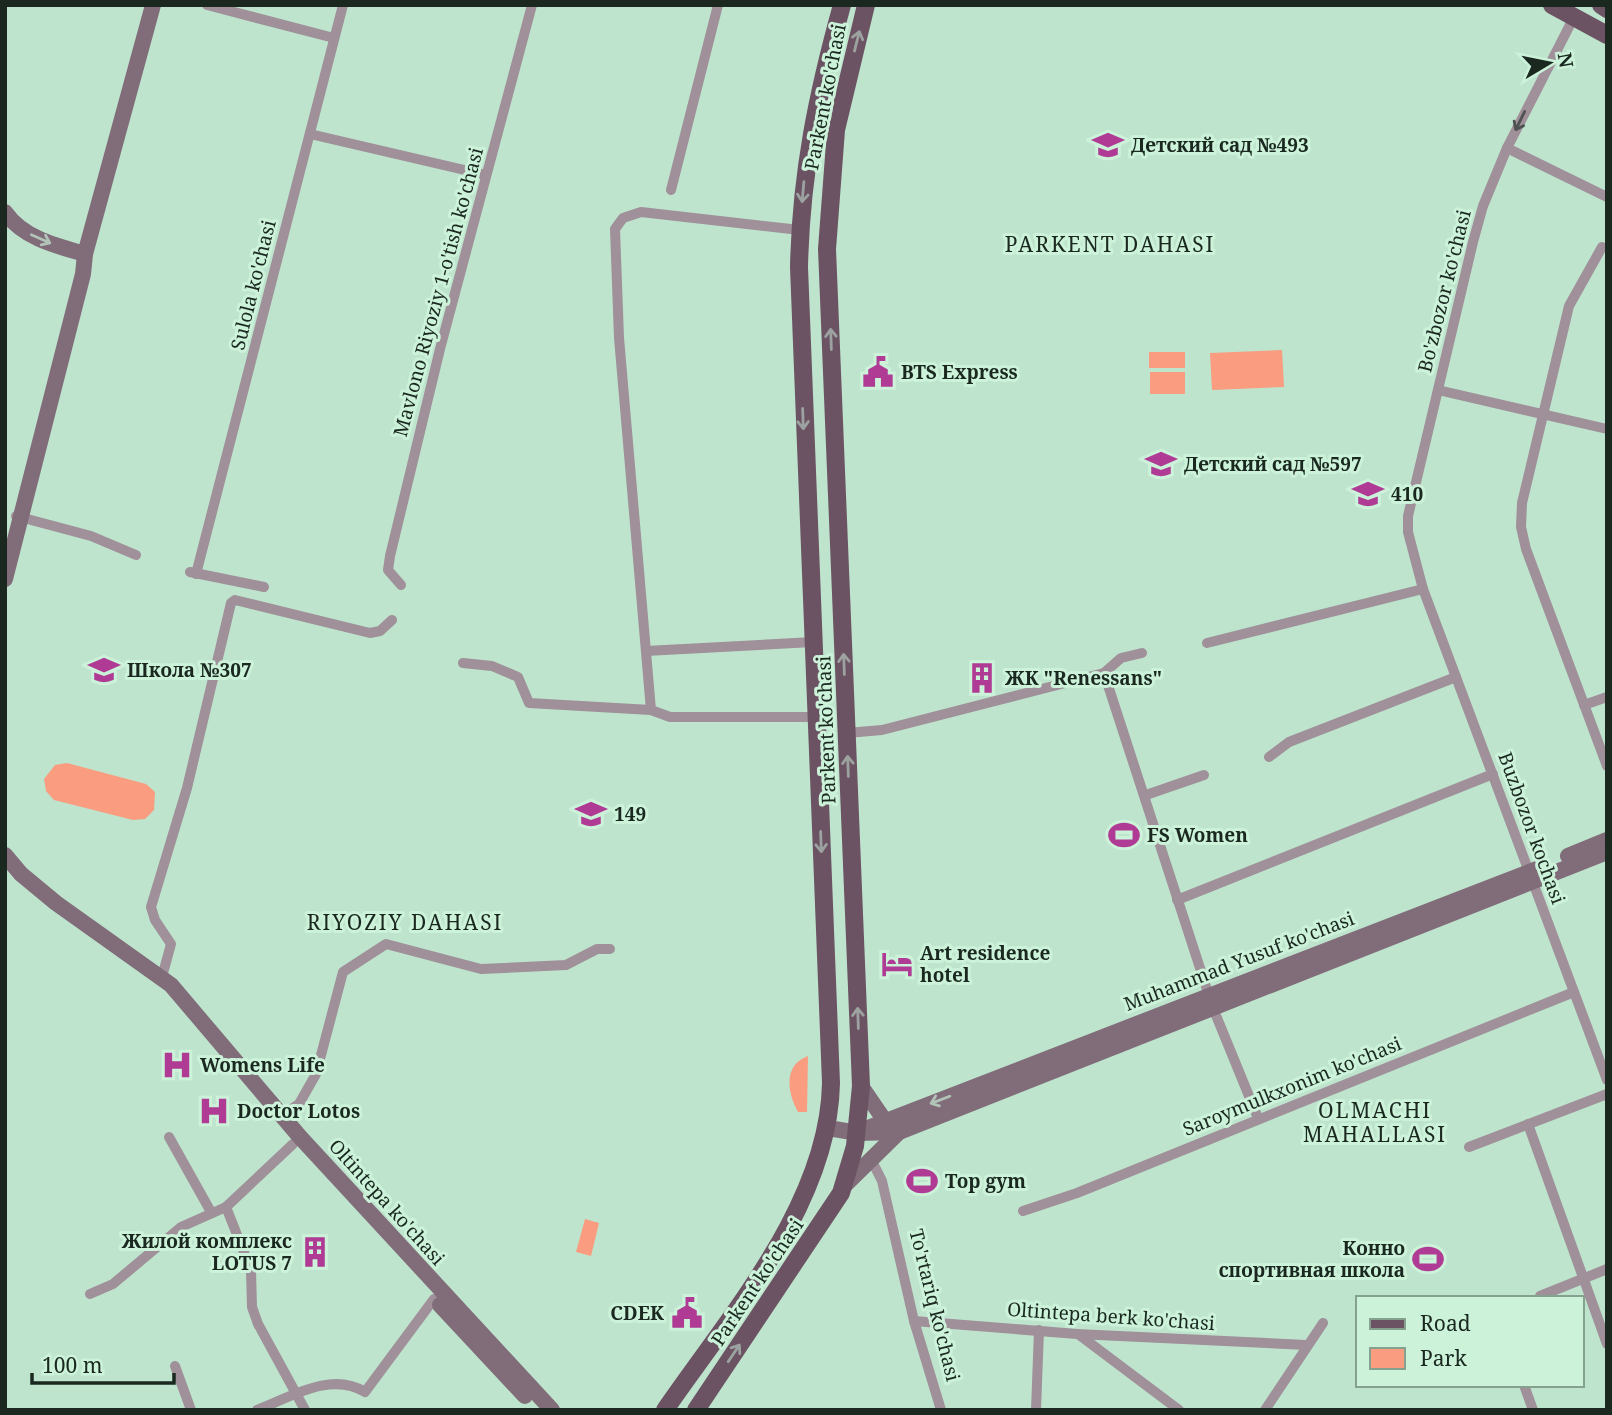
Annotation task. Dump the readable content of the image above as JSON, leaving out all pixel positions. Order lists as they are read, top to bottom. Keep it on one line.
{"streets":{"main road":["Parkent ko'chasi"],"street":["Sulola ko'chasi","Bo'zbozor ko'chasi","Mavlono Riyoziy 1-o'tish ko'chasi","Buzbozor kochasi","Muhammad Yusuf ko'chasi","Saroymulkxonim ko'chasi","Oltintepa ko'chasi","To'rtariq ko'chasi","Oltintepa berk ko'chasi"]},"crossings":[["Parkent ko'chasi","Muhammad Yusuf ko'chasi"],["Parkent ko'chasi","To'rtariq ko'chasi"],["Bo'zbozor ko'chasi","Buzbozor kochasi"],["Buzbozor kochasi","Muhammad Yusuf ko'chasi"],["Buzbozor kochasi","Saroymulkxonim ko'chasi"],["Muhammad Yusuf ko'chasi","To'rtariq ko'chasi"],["To'rtariq ko'chasi","Oltintepa berk ko'chasi"]],"districts":["PARKENT DAHASI","RIYOZIY DAHASI","OLMACHI MAHALLASI"],"places":{"school or university":["Детский сад №493","Детский сад №597","410","Школа №307","149"],"public building":["BTS Express","CDEK"],"building":["ЖК \"Renessans\"","Жилой комплекс LOTUS 7"],"sports":["FS Women","Top gym","Конно спортивная школа"],"hotel":["Art residence hotel"],"hospital":["Womens Life","Doctor Lotos"]},"legend":["Road","Park"],"scale_bar":"100 m","north":"right"}
